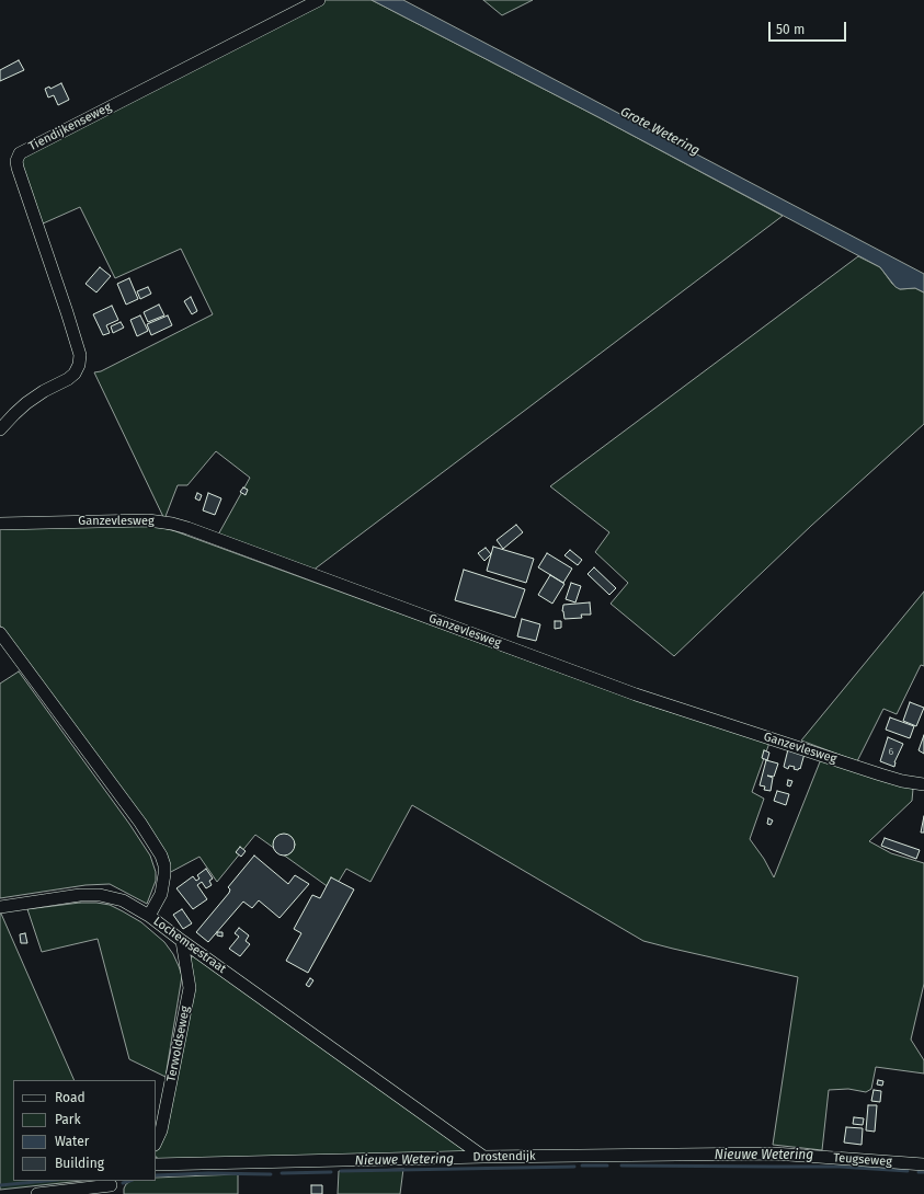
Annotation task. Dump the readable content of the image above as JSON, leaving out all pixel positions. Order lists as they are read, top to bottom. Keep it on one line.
{"streets":{"street":["Tiendijkenseweg","Ganzevlesweg","Lochemsestraat","Terwoldseweg","Drostendijk","Teugseweg"]},"crossings":[["Lochemsestraat","Terwoldseweg"],["Lochemsestraat","Drostendijk"],["Drostendijk","Teugseweg"]],"water":["Grote Wetering","Nieuwe Wetering"],"house_numbers":["6"],"legend":["Road","Park","Water","Building"],"scale_bar":"50 m"}
